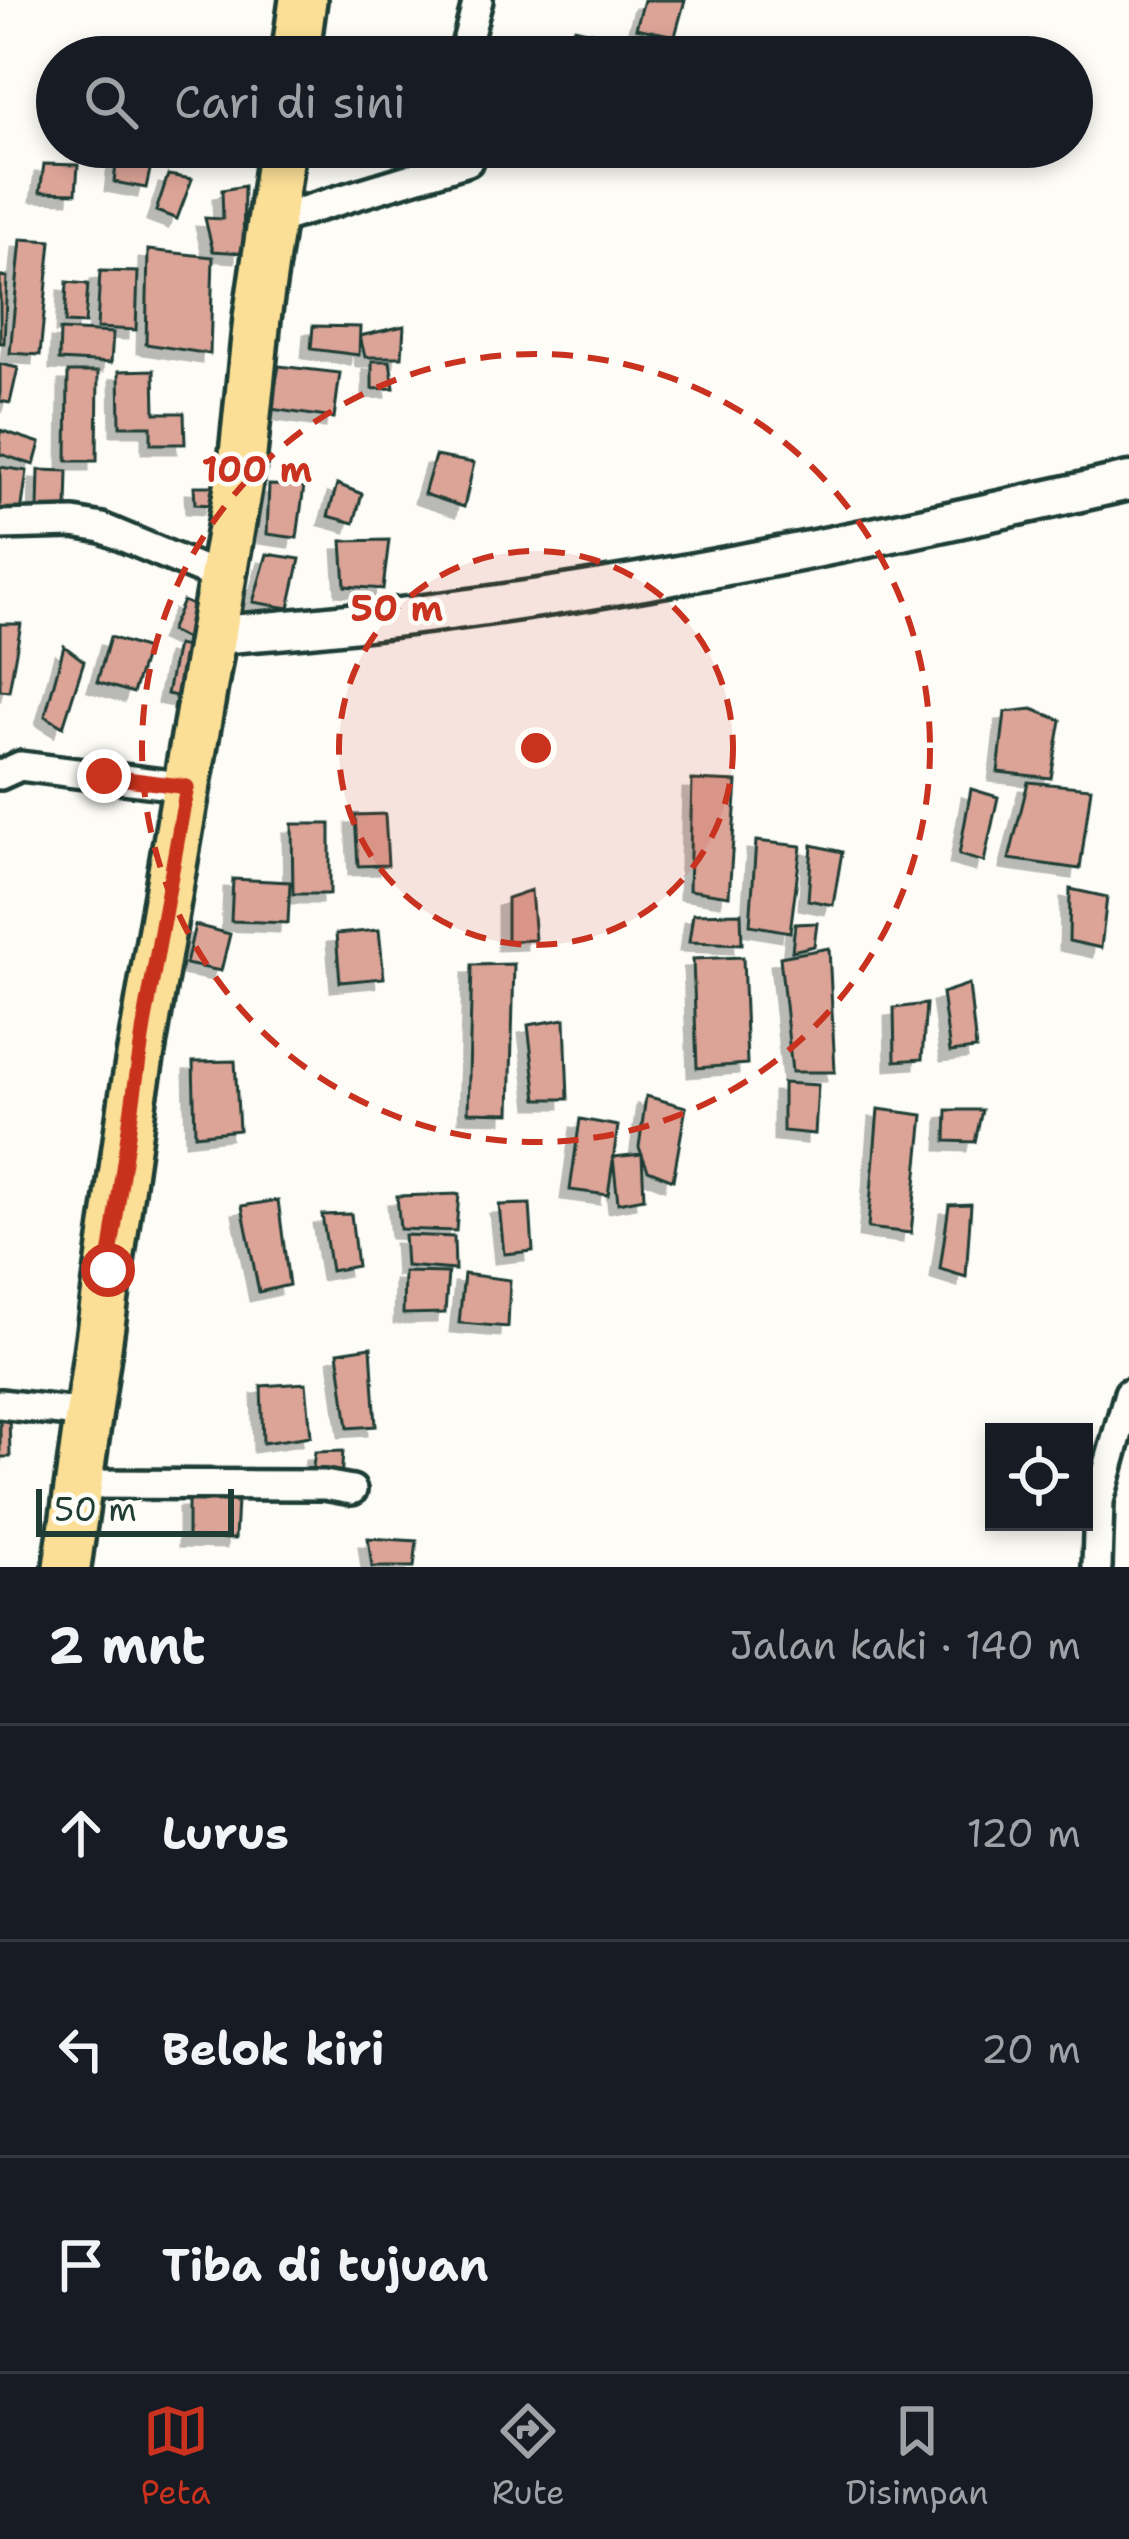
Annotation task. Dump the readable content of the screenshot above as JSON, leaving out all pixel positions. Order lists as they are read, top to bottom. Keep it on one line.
{"scale_bar":"50 m","page":{"search":"Cari di sini","scale":"50 m","heading":["2 mnt","Jalan kaki · 140 m"],"list":[["Lurus","120 m"],["Belok kiri","20 m"],"Tiba di tujuan"],"nav":["Peta","Rute","Disimpan"]},"rings":["100 m","50 m"]}
